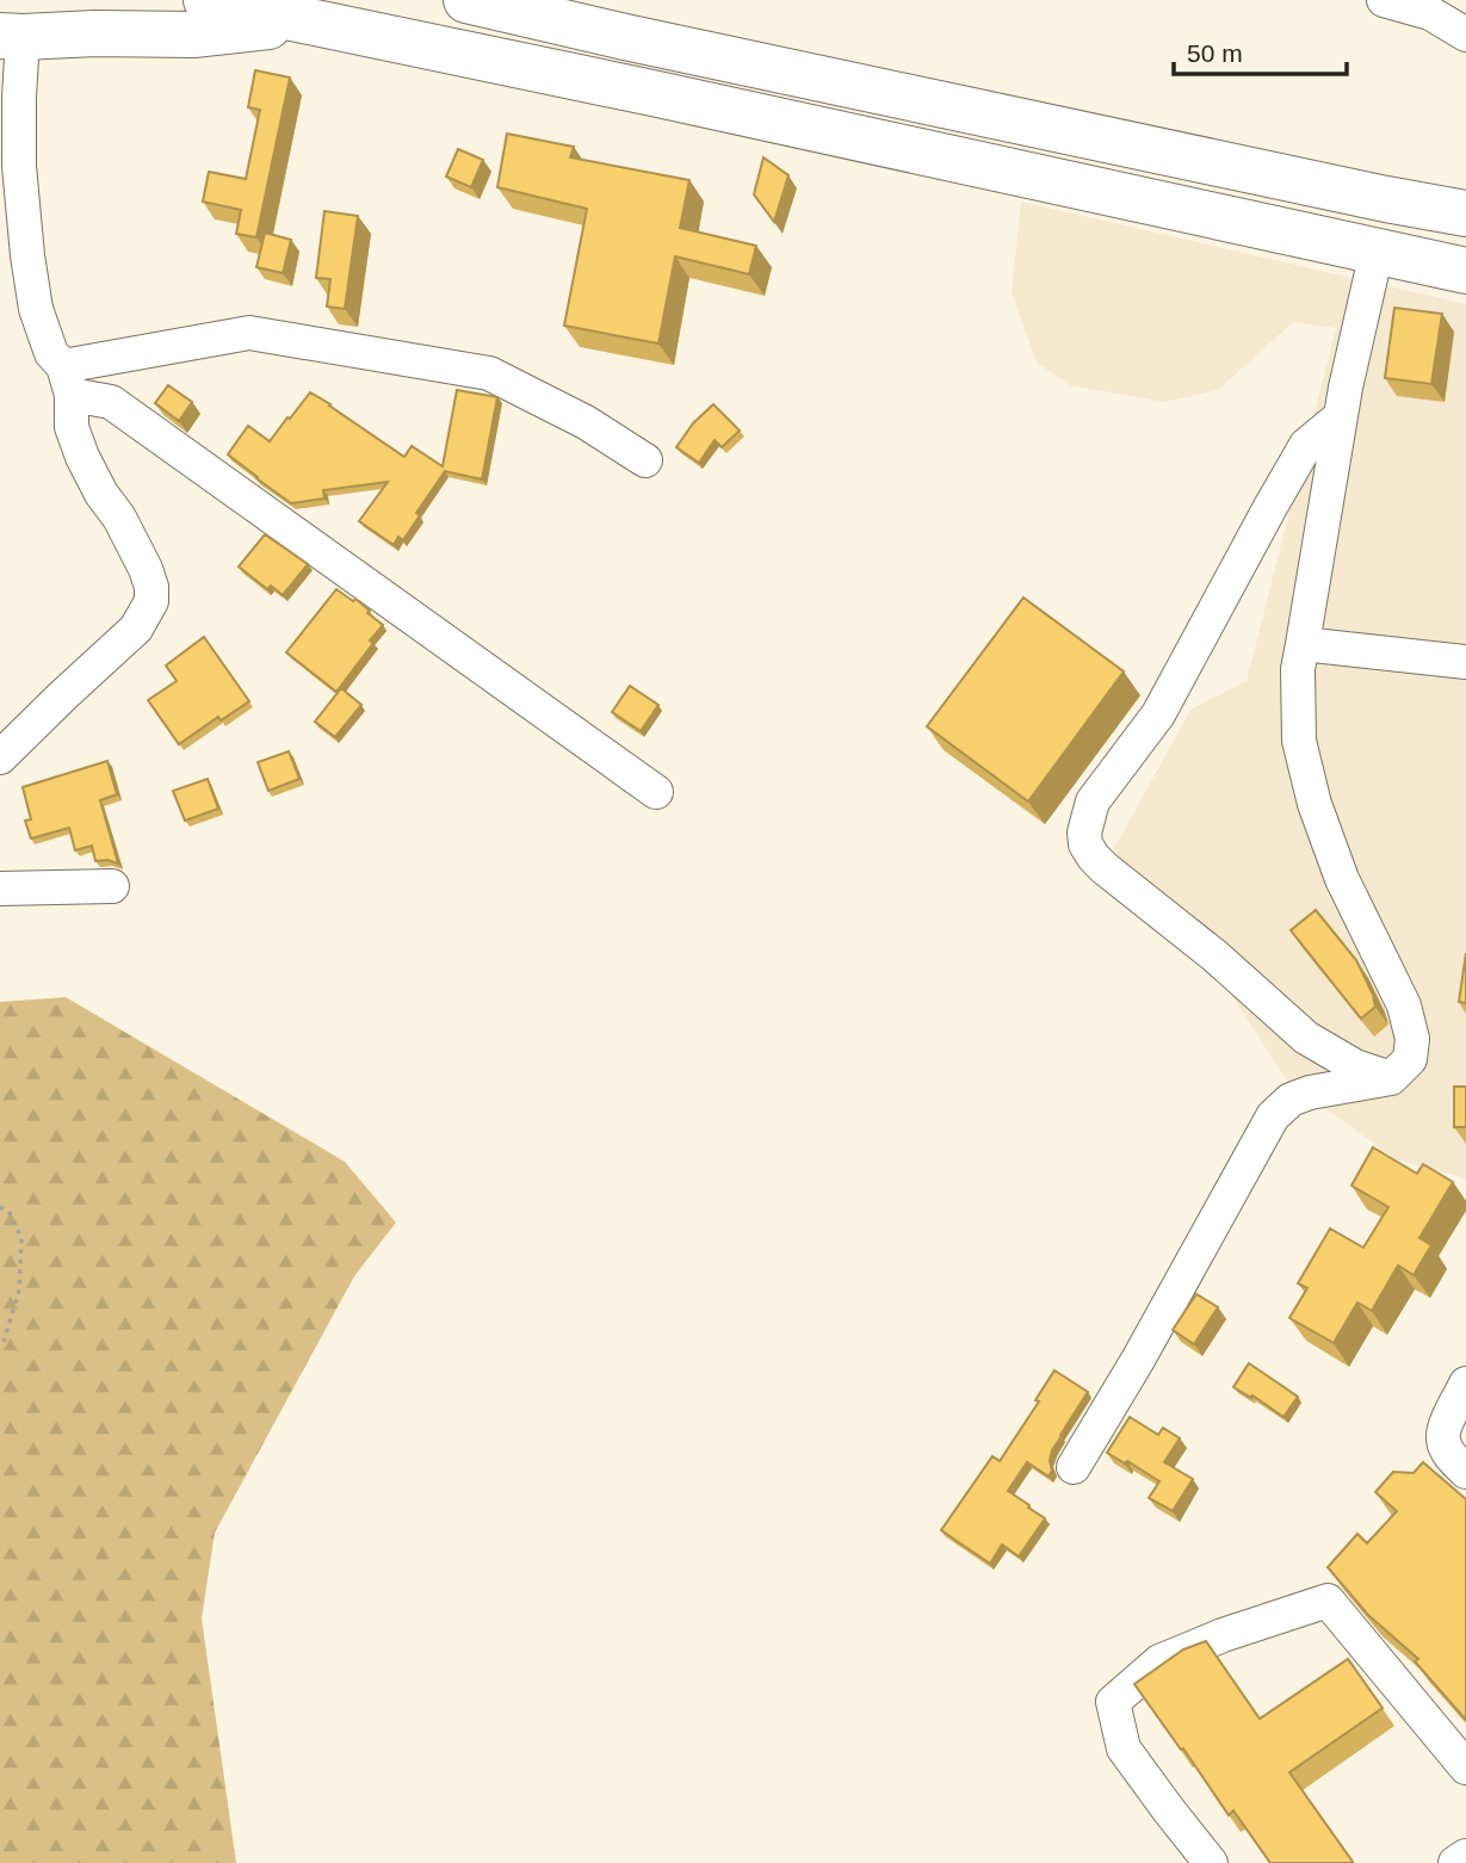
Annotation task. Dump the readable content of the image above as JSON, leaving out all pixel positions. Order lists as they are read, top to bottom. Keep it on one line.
{"scale_bar":"50 m"}
